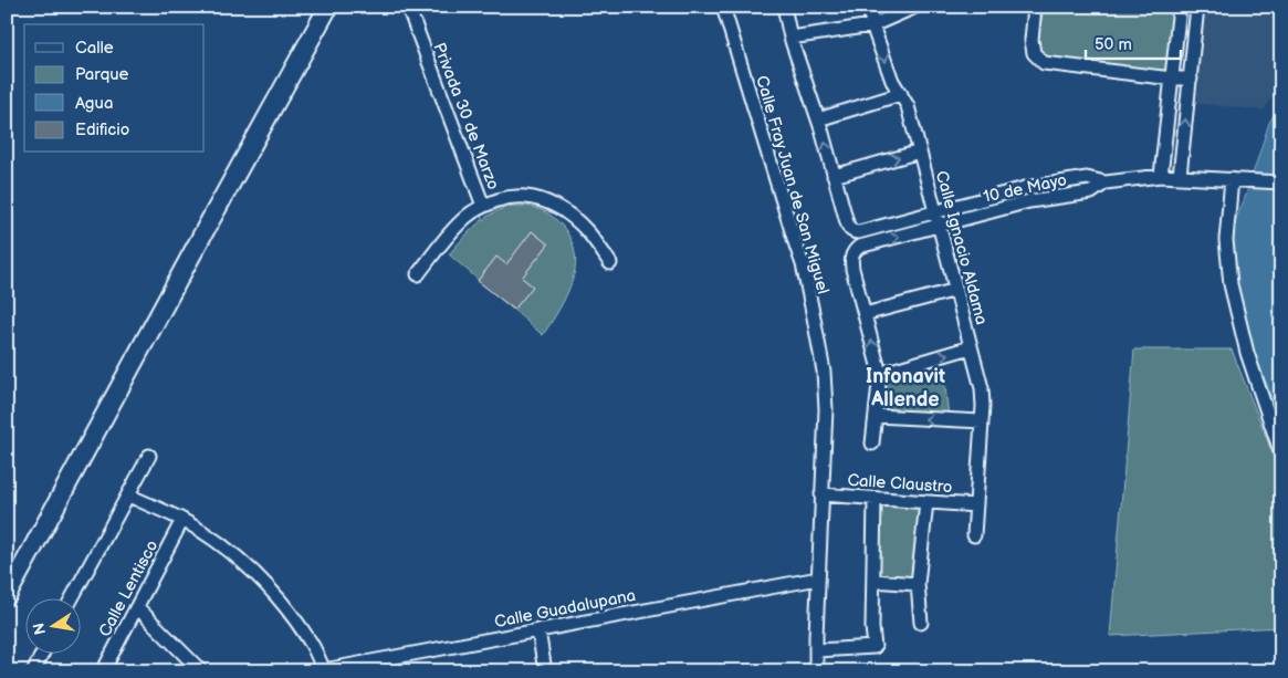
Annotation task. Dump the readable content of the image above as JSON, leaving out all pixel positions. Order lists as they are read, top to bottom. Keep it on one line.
{"streets":{"street":["Privada 30 de Marzo","Calle Fray Juan de San Miguel","10 de Mayo","Calle Ignacio Aldama","Calle Claustro","Calle Lentisco","Calle Guadalupana"]},"crossings":[["Calle Fray Juan de San Miguel","Calle Claustro"],["Calle Fray Juan de San Miguel","Calle Guadalupana"],["10 de Mayo","Calle Ignacio Aldama"],["Calle Ignacio Aldama","Calle Claustro"]],"districts":["Infonavit Allende"],"legend":["Calle","Parque","Agua","Edificio"],"scale_bar":"50 m","north":"left"}
